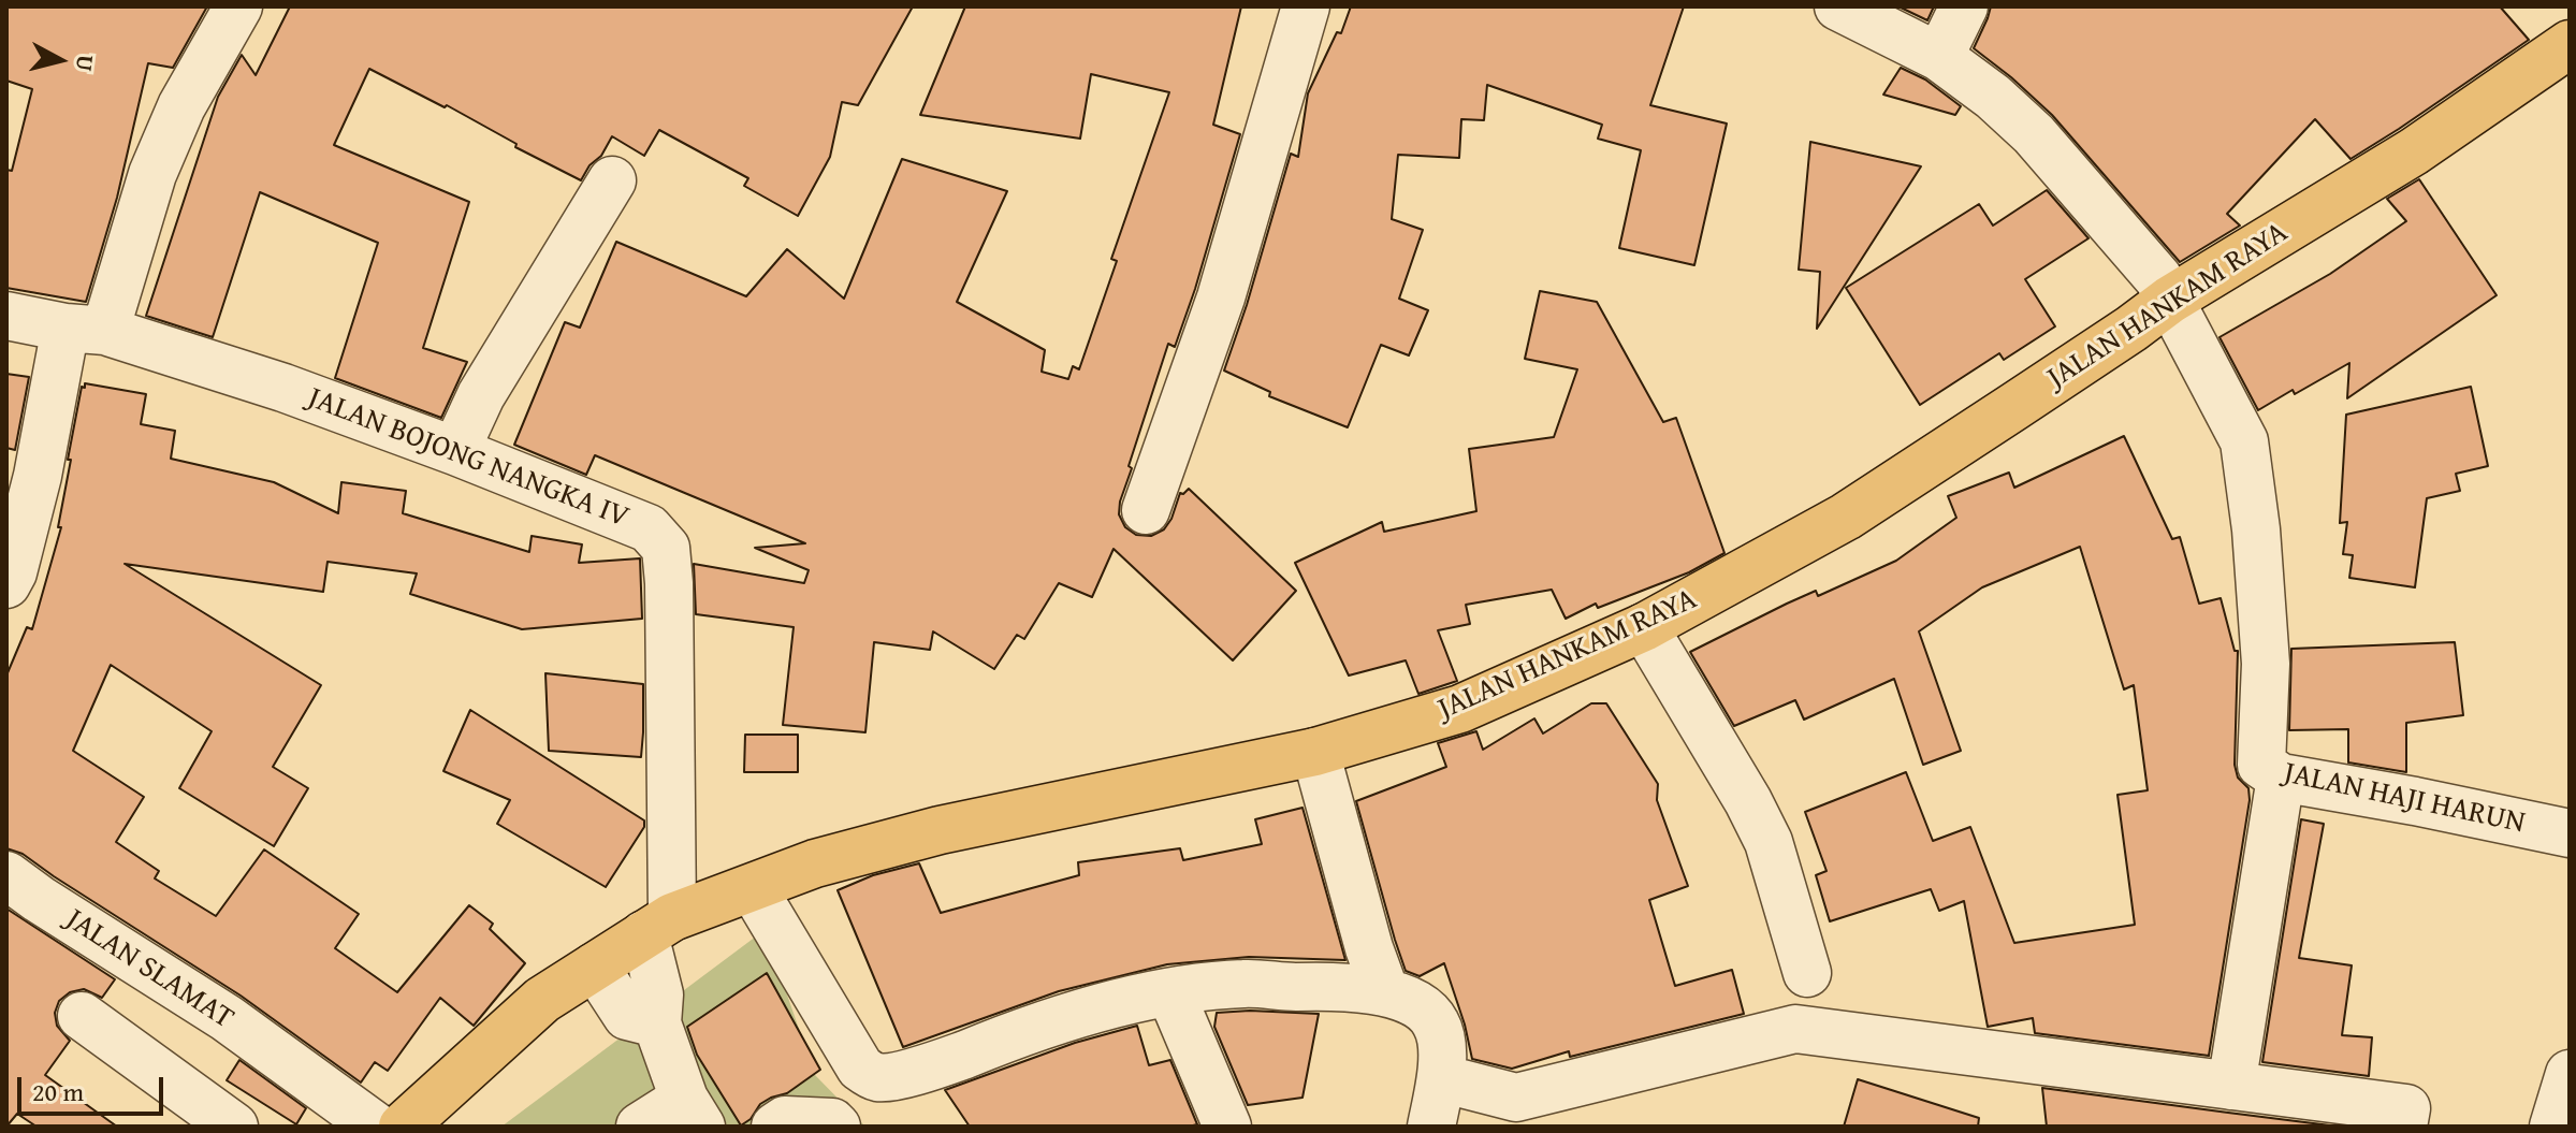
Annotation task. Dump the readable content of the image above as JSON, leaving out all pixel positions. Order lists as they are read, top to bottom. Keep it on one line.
{"streets":{"main road":["JALAN HANKAM RAYA"],"street":["JALAN BOJONG NANGKA IV","JALAN HAJI HARUN","JALAN SLAMAT"]},"crossings":[["JALAN HANKAM RAYA","JALAN BOJONG NANGKA IV"],["JALAN HANKAM RAYA","JALAN HAJI HARUN"]],"scale_bar":"20 m","north":"right"}
